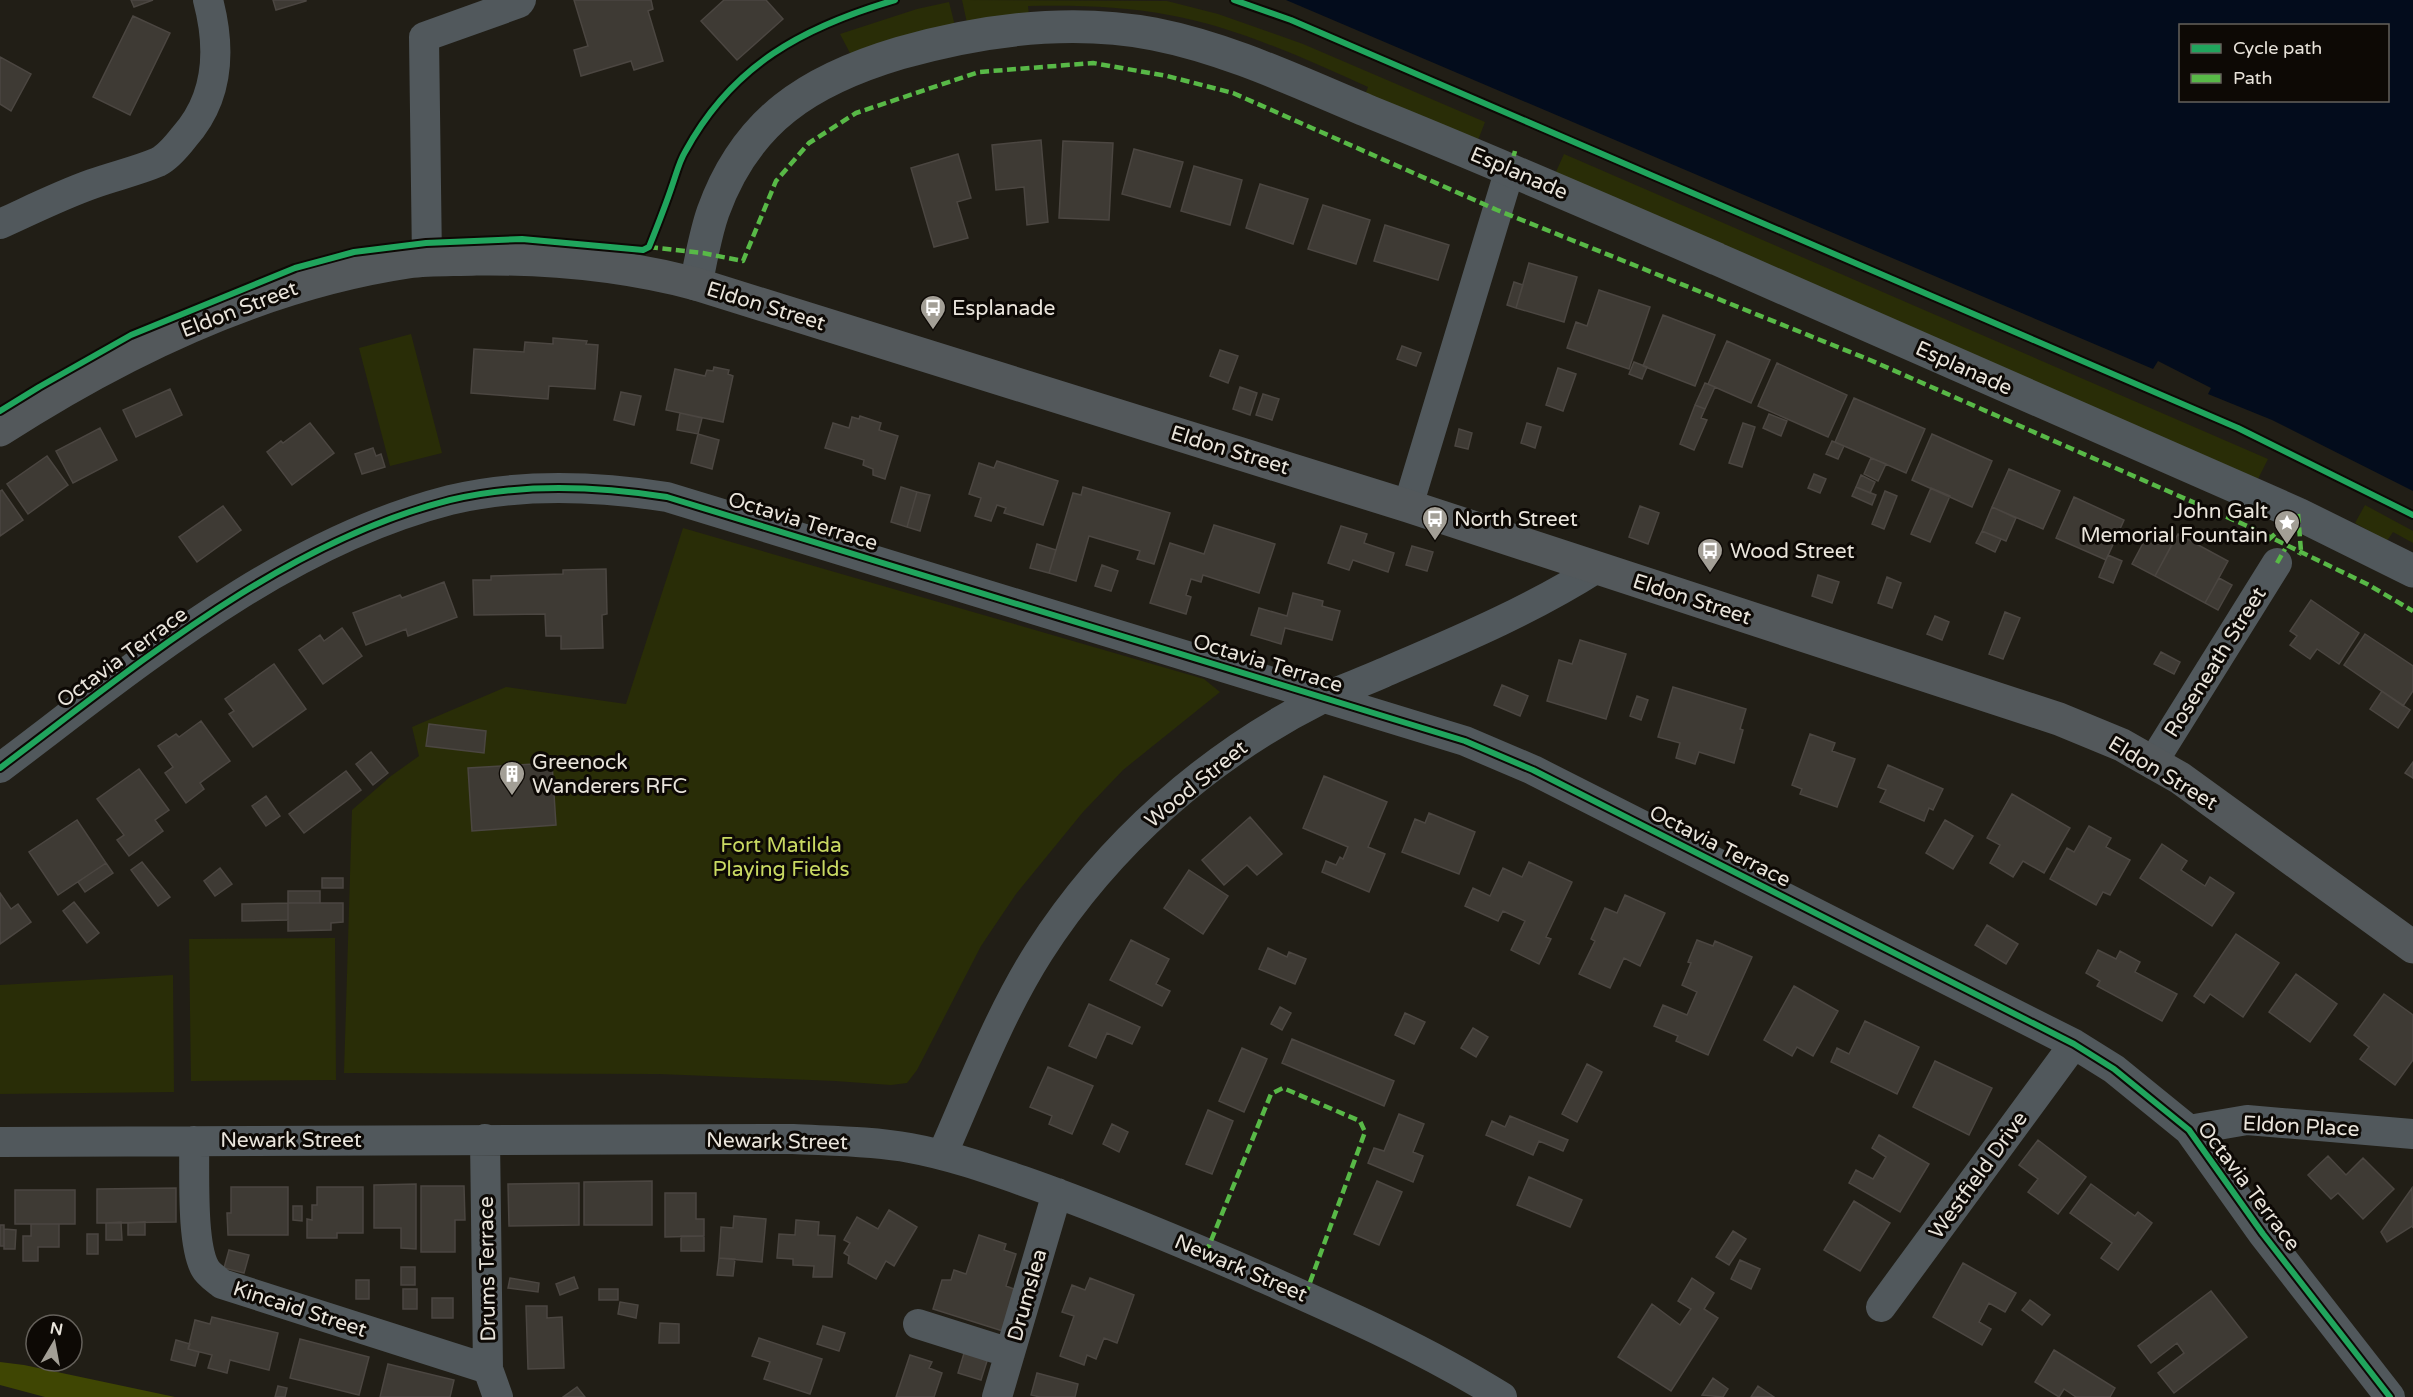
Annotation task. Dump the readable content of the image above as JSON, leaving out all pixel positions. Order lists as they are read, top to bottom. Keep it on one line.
{"streets":{"main road":["Eldon Street"],"street":["Esplanade","Octavia Terrace","Roseneath Street","Wood Street","Eldon Place","Newark Street","Westfield Drive","Drums Terrace","Drumslea","Kincaid Street"]},"crossings":[["Esplanade","Eldon Street"],["Eldon Street","Roseneath Street"],["Eldon Street","Wood Street"],["Octavia Terrace","Wood Street"],["Octavia Terrace","Eldon Place"],["Octavia Terrace","Westfield Drive"],["Wood Street","Newark Street"],["Newark Street","Drums Terrace"],["Newark Street","Drumslea"],["Newark Street","Kincaid Street"],["Drums Terrace","Kincaid Street"]],"parks":["Fort Matilda Playing Fields"],"places":{"bus stop":["Esplanade","North Street","Wood Street"],"place":["John Galt Memorial Fountain"],"building":["Greenock Wanderers RFC"]},"legend":["Cycle path","Path"],"north":"top"}
